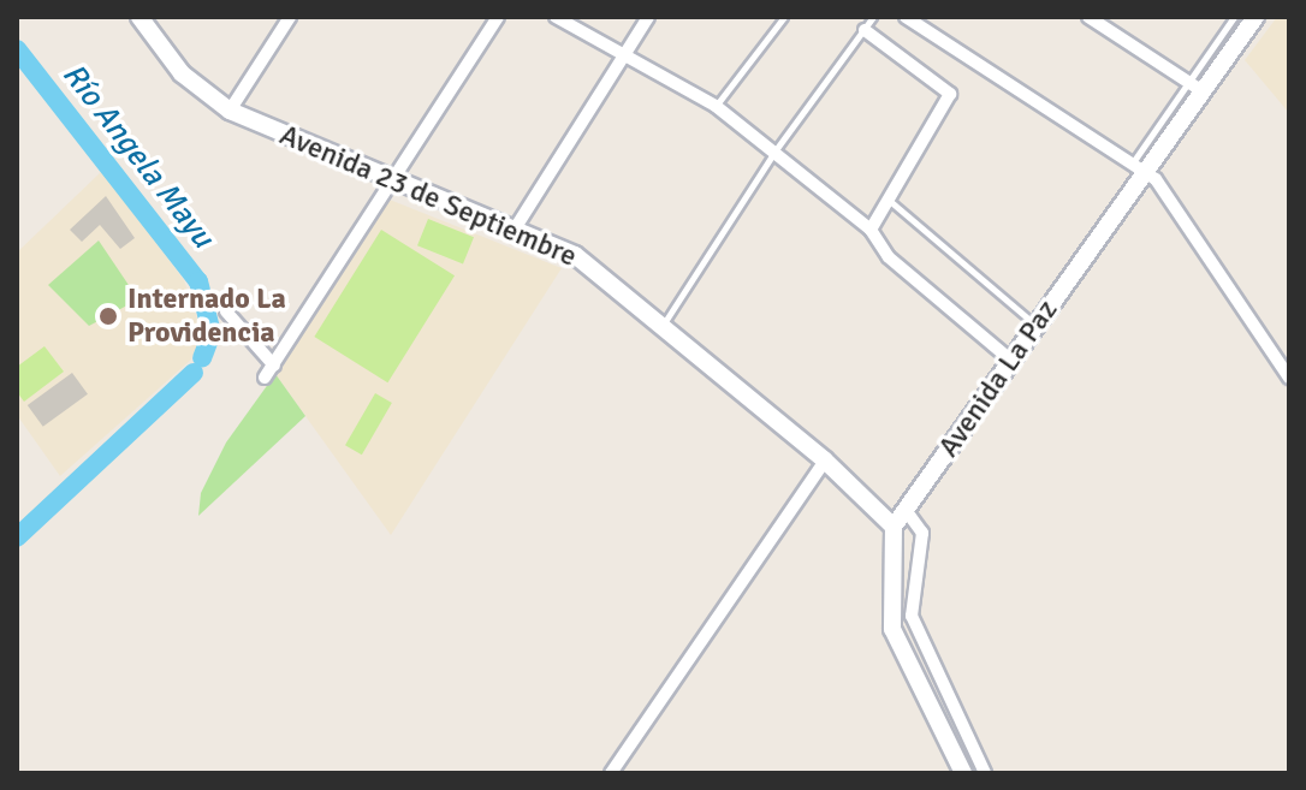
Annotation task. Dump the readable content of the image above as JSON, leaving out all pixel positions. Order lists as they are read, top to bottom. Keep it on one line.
{"streets":{"main road":["Avenida 23 de Septiembre","Avenida La Paz"]},"crossings":[["Avenida 23 de Septiembre","Avenida La Paz"]],"water":["Río Angela Mayu"],"places":["Internado La Providencia"]}
